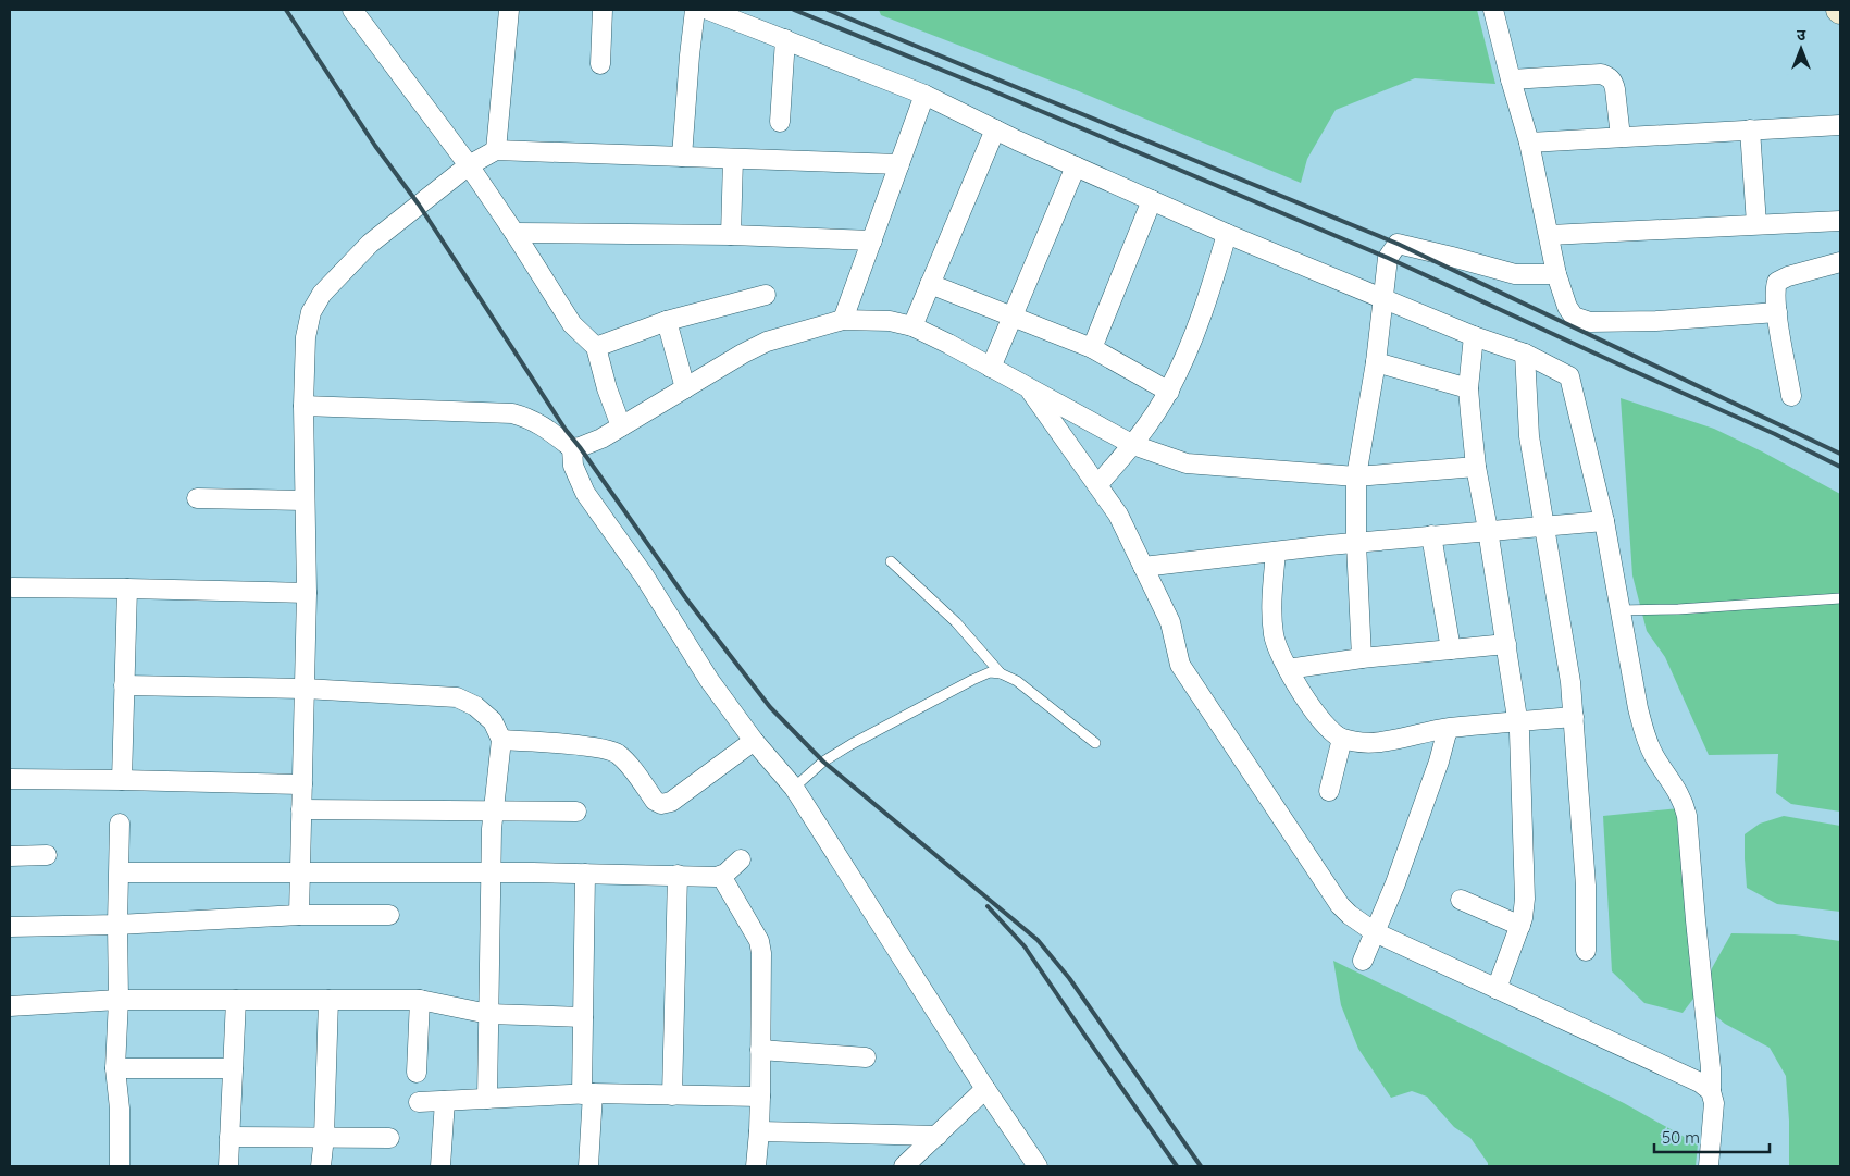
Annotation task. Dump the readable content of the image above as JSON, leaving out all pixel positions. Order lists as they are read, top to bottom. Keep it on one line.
{"scale_bar":"50 m","north":"top"}
